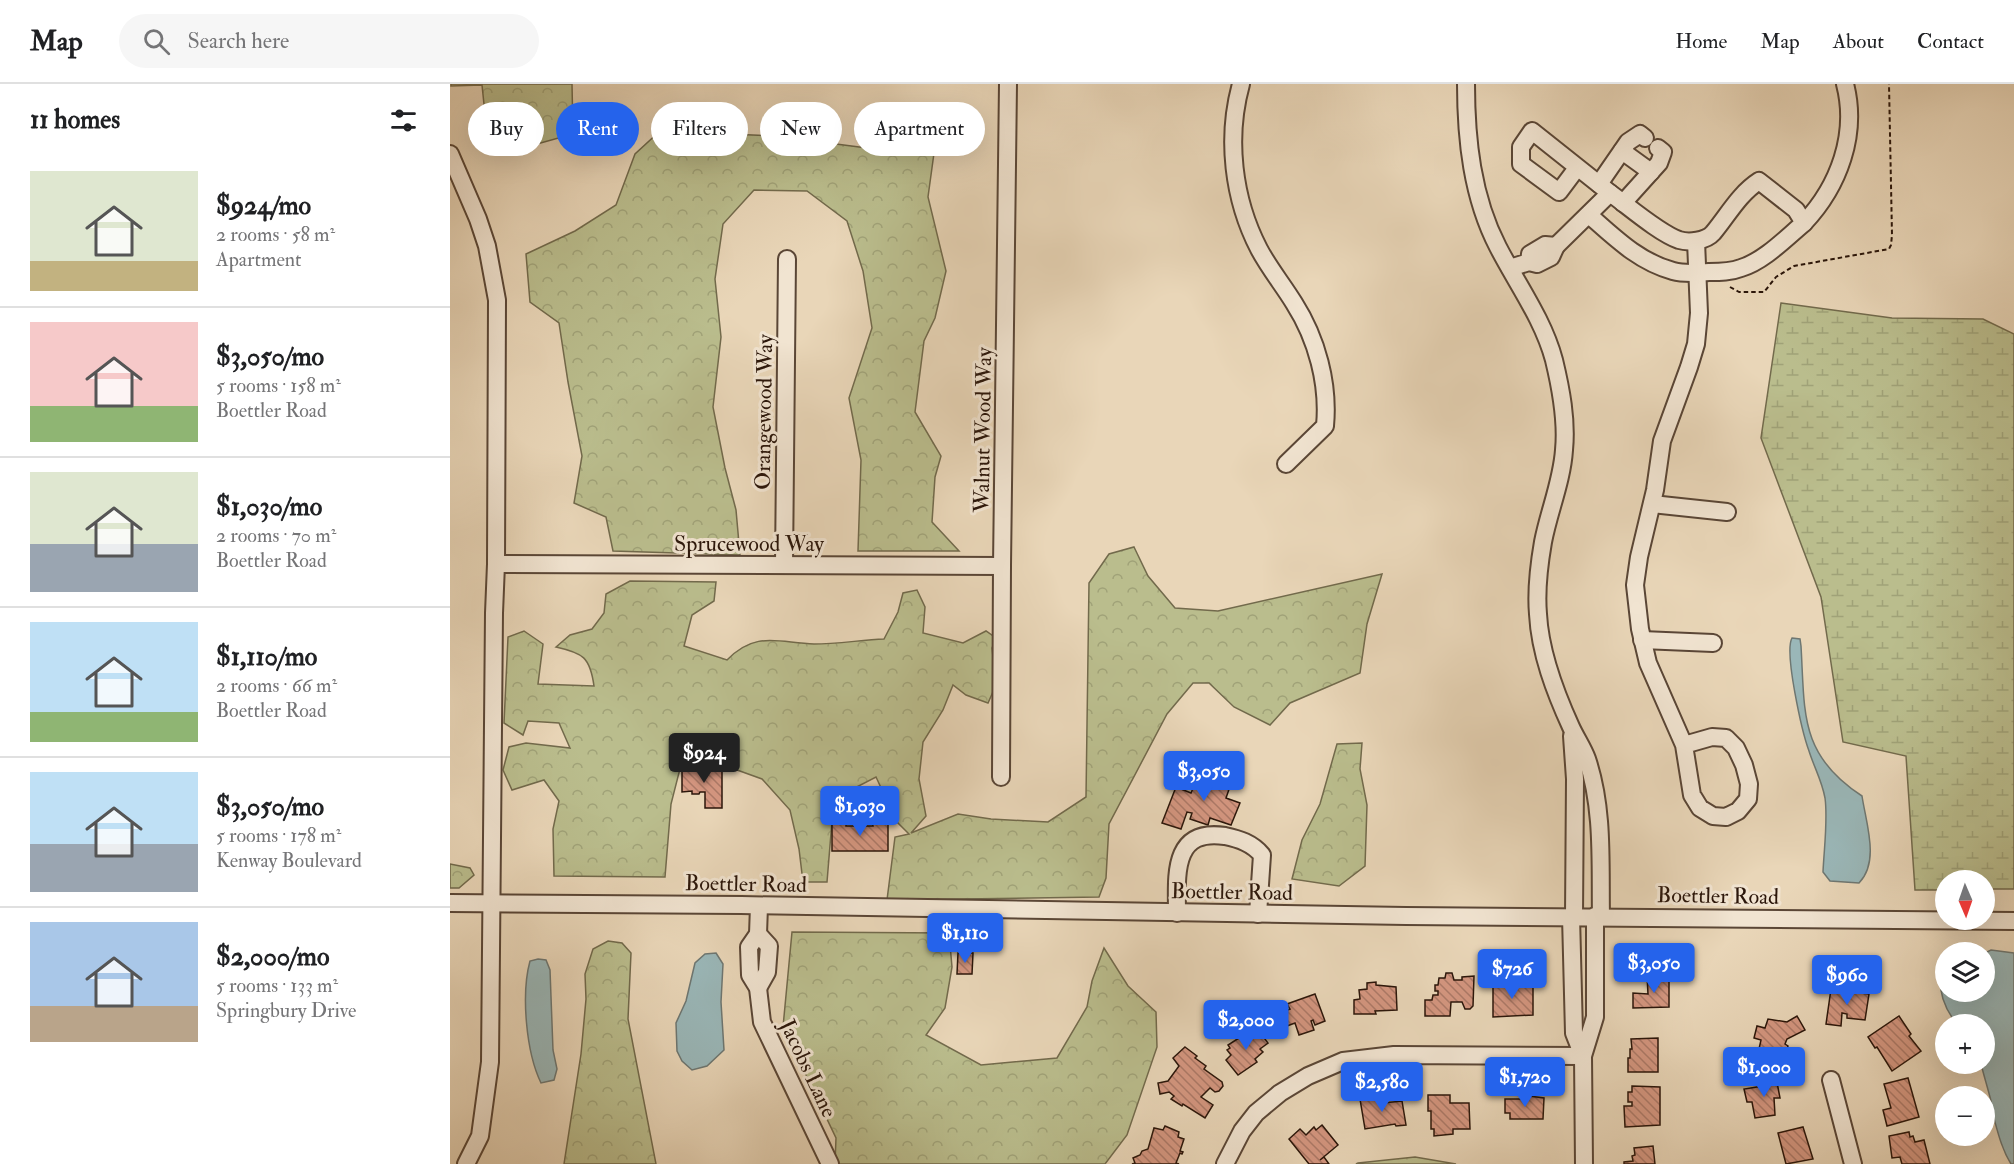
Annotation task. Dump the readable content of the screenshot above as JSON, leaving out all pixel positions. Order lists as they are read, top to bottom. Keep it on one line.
{"streets":{"street":["Orangewood Way","Walnut Wood Way","Sprucewood Way","Boettler Road","Jacobs Lane"]},"crossings":[["Orangewood Way","Sprucewood Way"],["Walnut Wood Way","Sprucewood Way"],["Boettler Road","Jacobs Lane"]],"north":"bottom","page":{"header":"Map","search":"Search here","nav":["Home","Map","About","Contact"],"heading":"11 homes","chip":["Buy","Rent","Filters","New","Apartment"],"list":[{"name":"$924/mo","note":"2 rooms · 58 m² · Apartment"},{"name":"$3,050/mo","note":"5 rooms · 158 m² · Boettler Road"},{"name":"$1,030/mo","note":"2 rooms · 70 m² · Boettler Road"},{"name":"$1,110/mo","note":"2 rooms · 66 m² · Boettler Road"},{"name":"$3,050/mo","note":"5 rooms · 178 m² · Kenway Boulevard"},{"name":"$2,000/mo","note":"5 rooms · 133 m² · Springbury Drive"}],"price":["$924","$3,050","$1,030","$1,110","$3,050","$726","$960","$2,000","$1,000","$1,720","$2,580"],"map_buttons":["+","−"]}}
